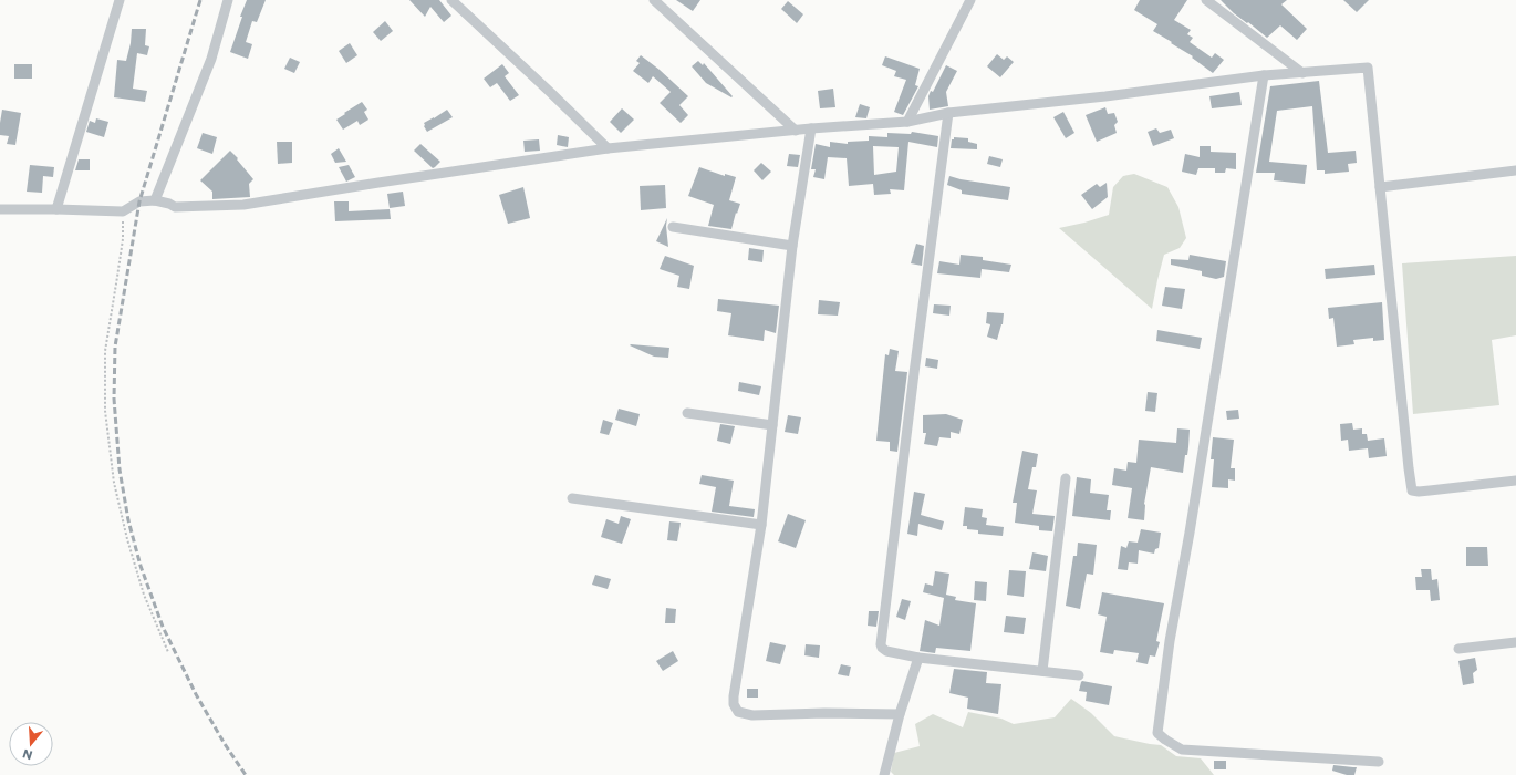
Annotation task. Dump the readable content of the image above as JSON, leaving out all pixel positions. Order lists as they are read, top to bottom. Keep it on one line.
{"north":"bottom"}
